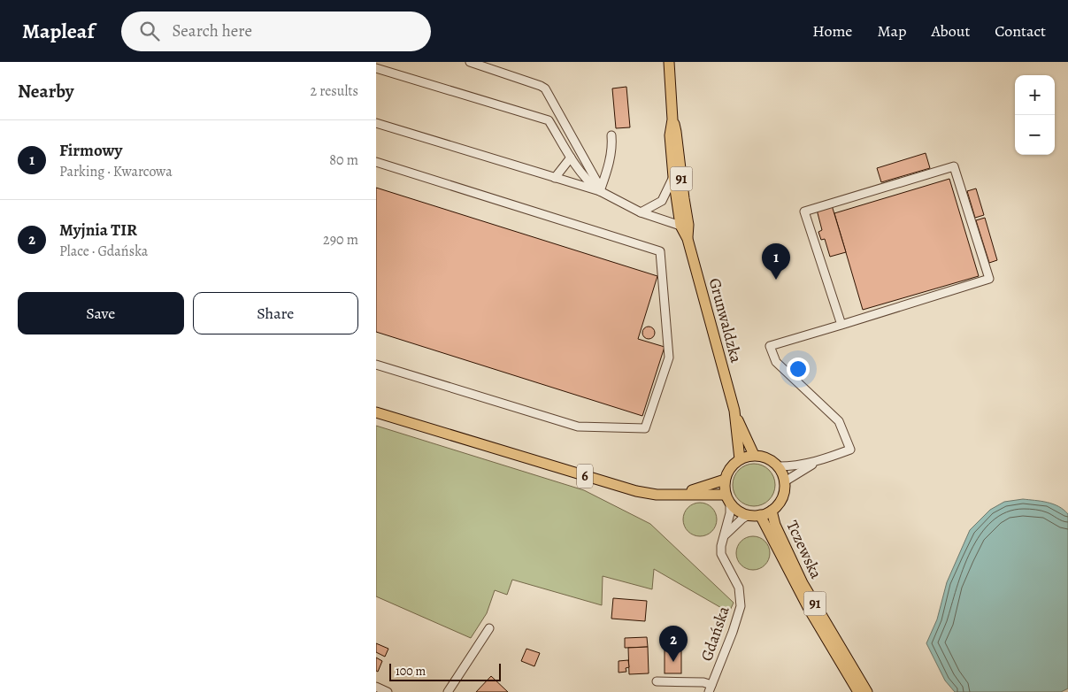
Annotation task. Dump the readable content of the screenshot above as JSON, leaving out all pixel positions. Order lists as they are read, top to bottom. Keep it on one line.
{"streets":{"main road":["91","Grunwaldzka","6","Tczewska"],"street":["Gdańska"]},"crossings":[["Grunwaldzka","6"],["Grunwaldzka","Tczewska"],["Grunwaldzka","Gdańska"],["6","Tczewska"],["6","Gdańska"],["Tczewska","Gdańska"]],"scale_bar":"100 m","page":{"header":"Mapleaf","search":"Search here","nav":["Home","Map","About","Contact"],"heading":["Nearby","2 results"],"map_buttons":["+","−"],"list":[{"mark":"1","name":"Firmowy","note":"Parking · Kwarcowa","value":"80 m"},{"mark":"2","name":"Myjnia TIR","note":"Place · Gdańska","value":"290 m"}],"pins":["1","2"],"buttons":["Save","Share"],"scale":"100 m"}}
